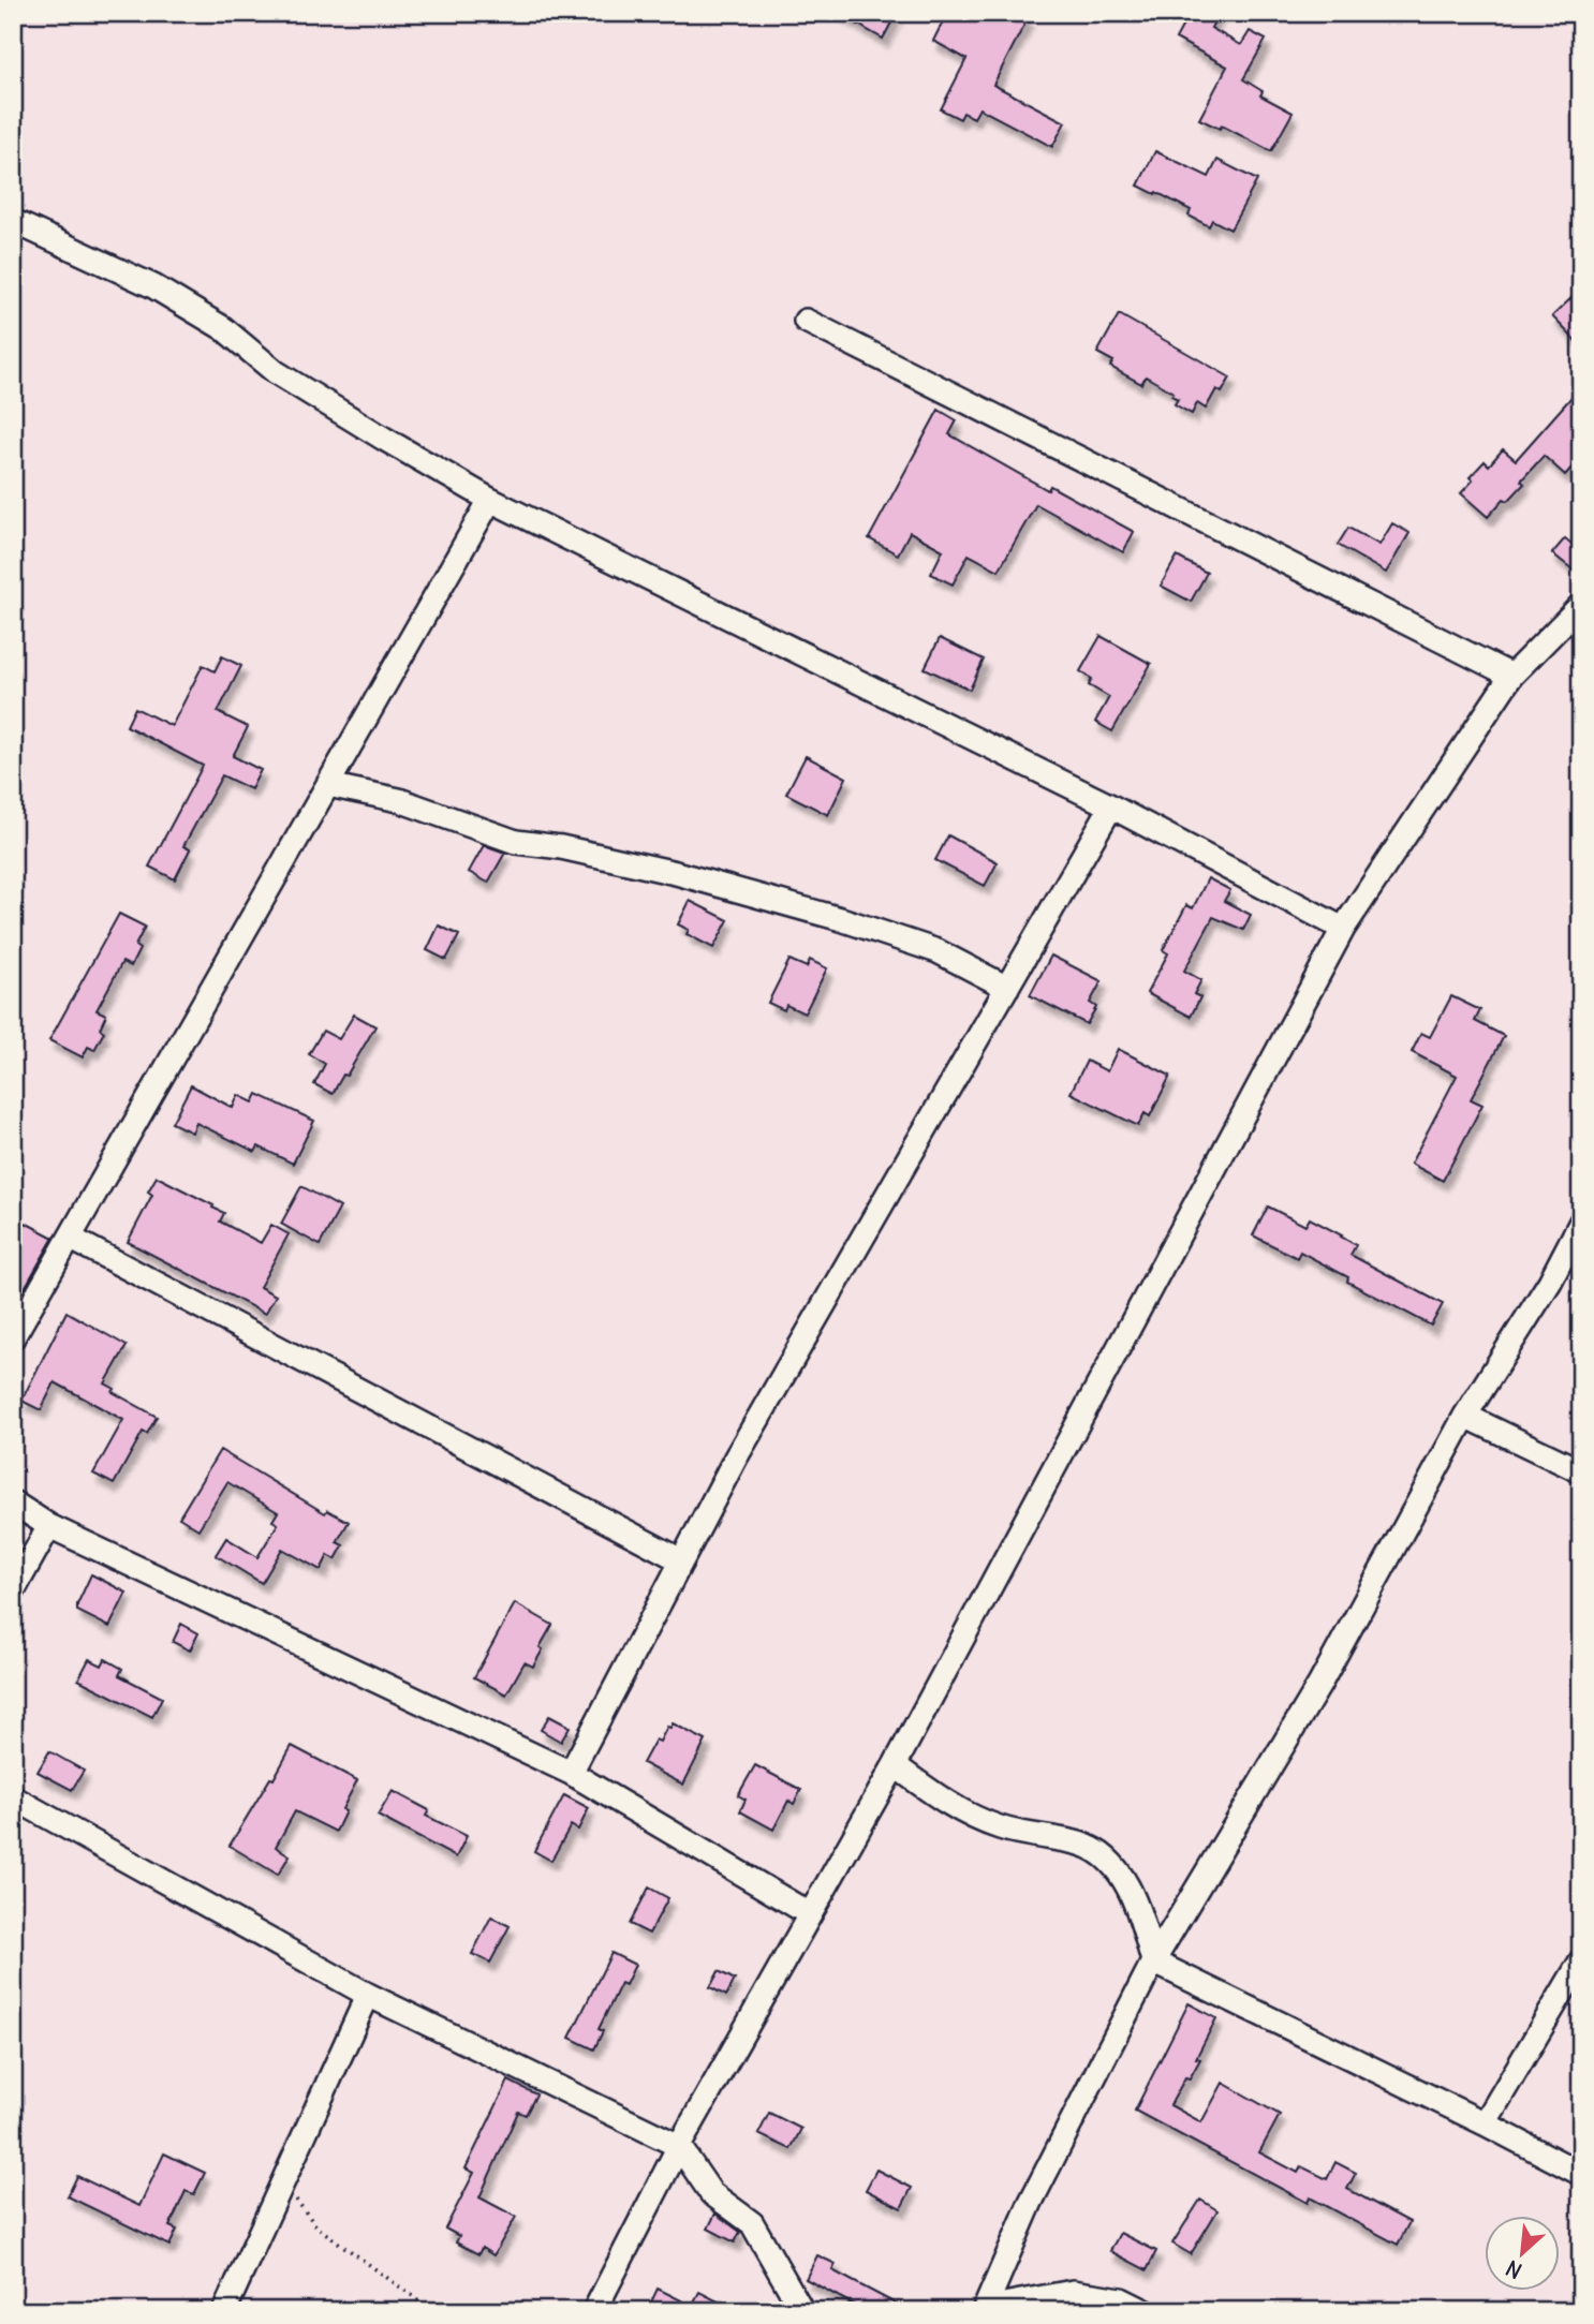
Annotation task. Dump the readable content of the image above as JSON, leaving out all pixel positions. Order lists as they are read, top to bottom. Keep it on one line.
{"north":"bottom left"}
